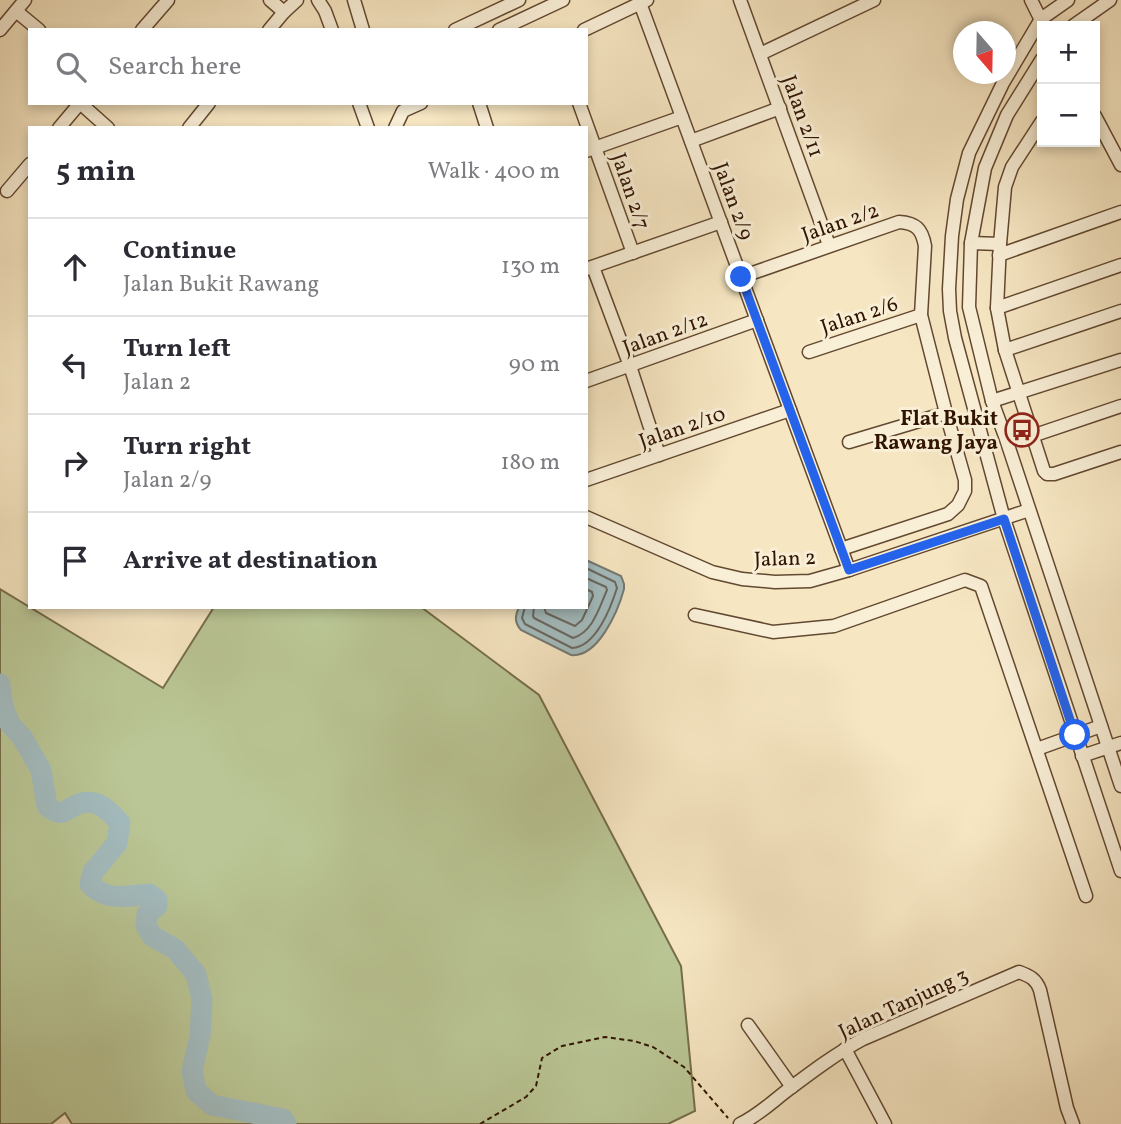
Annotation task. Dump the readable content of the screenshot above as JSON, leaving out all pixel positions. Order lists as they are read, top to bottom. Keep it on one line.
{"streets":{"street":["Jalan 2/11","Jalan 2/7","Jalan 2/9","Jalan 2/2","Jalan 2/6","Jalan 2/12","Jalan 2/10","Jalan 2","Jalan Tanjung 3"]},"crossings":[["Jalan 2/11","Jalan 2/2"],["Jalan 2/9","Jalan 2/2"],["Jalan 2/9","Jalan 2/12"],["Jalan 2/9","Jalan 2/10"],["Jalan 2/9","Jalan 2"],["Jalan 2/2","Jalan 2/6"]],"places":{"bus stop":["Flat Bukit Rawang Jaya"]},"north":"bottom","page":{"map_buttons":["+","−"],"search":"Search here","heading":["5 min","Walk · 400 m"],"list":[["Continue","Jalan Bukit Rawang","130 m"],["Turn left","Jalan 2","90 m"],["Turn right","Jalan 2/9","180 m"],"Arrive at destination"]}}
